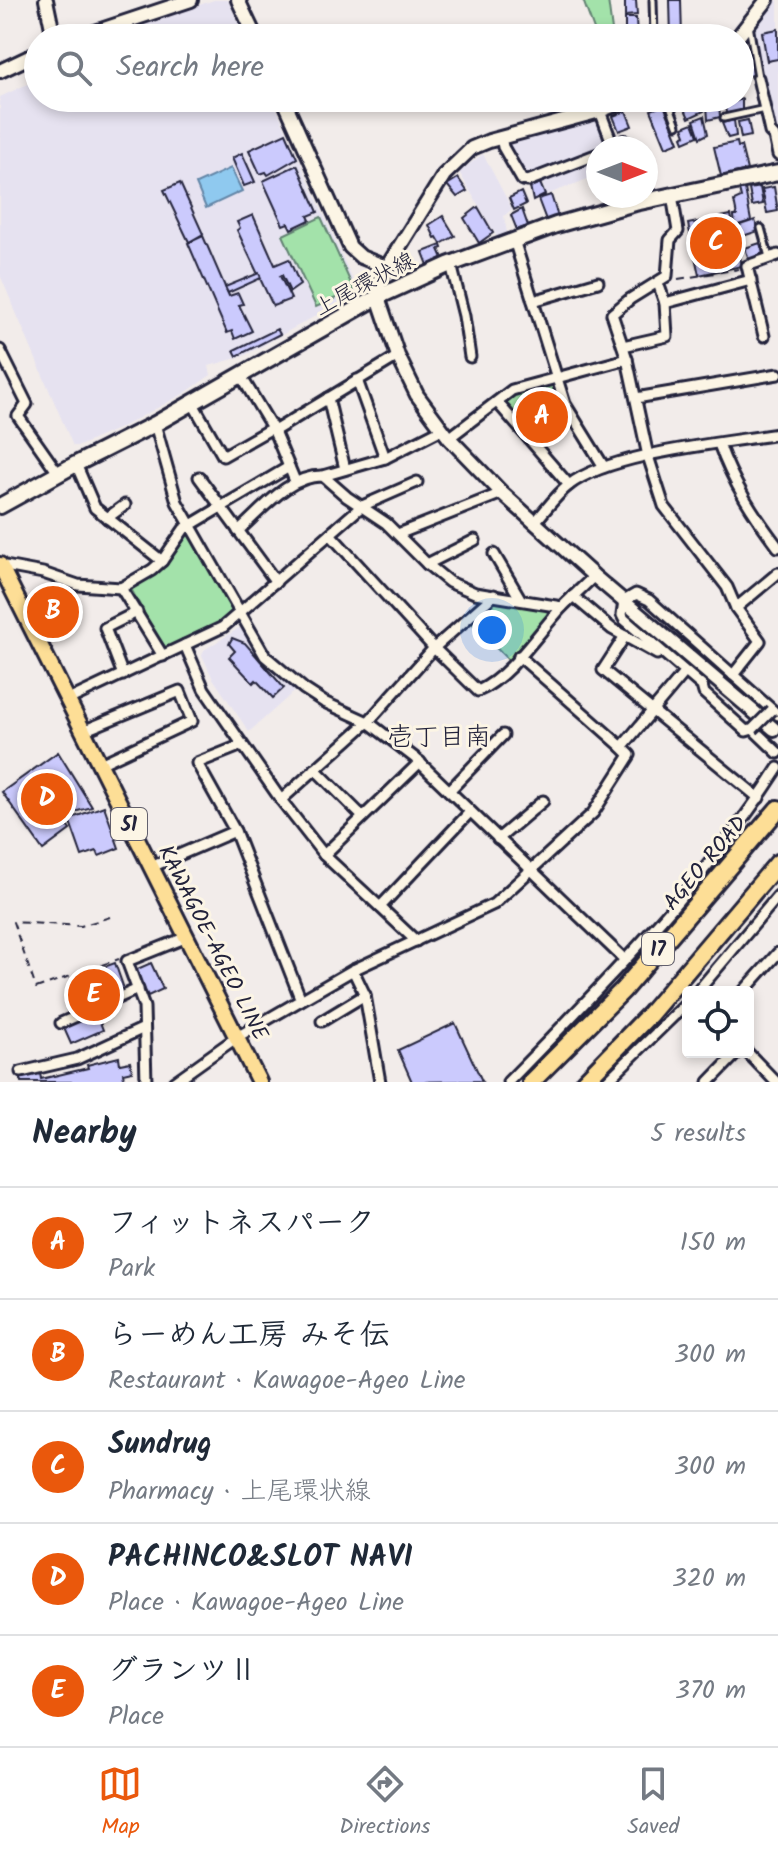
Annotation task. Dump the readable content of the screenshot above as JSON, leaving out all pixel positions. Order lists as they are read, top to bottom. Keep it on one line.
{"streets":{"highway":["AGEO ROAD","17"],"main road":["上尾環状線","51","KAWAGOE-AGEO LINE"]},"districts":["壱丁目南"],"north":"right","page":{"search":"Search here","pins":["C","A","B","D","E"],"heading":["Nearby","5 results"],"list":[{"mark":"A","name":"フィットネスパーク","note":"Park","value":"150 m"},{"mark":"B","name":"らーめん工房 みそ伝","note":"Restaurant · Kawagoe-Ageo Line","value":"300 m"},{"mark":"C","name":"Sundrug","note":"Pharmacy · 上尾環状線","value":"300 m"},{"mark":"D","name":"PACHINCO&SLOT NAVI","note":"Place · Kawagoe-Ageo Line","value":"320 m"},{"mark":"E","name":"グランツⅡ","note":"Place","value":"370 m"}],"nav":["Map","Directions","Saved"]}}
